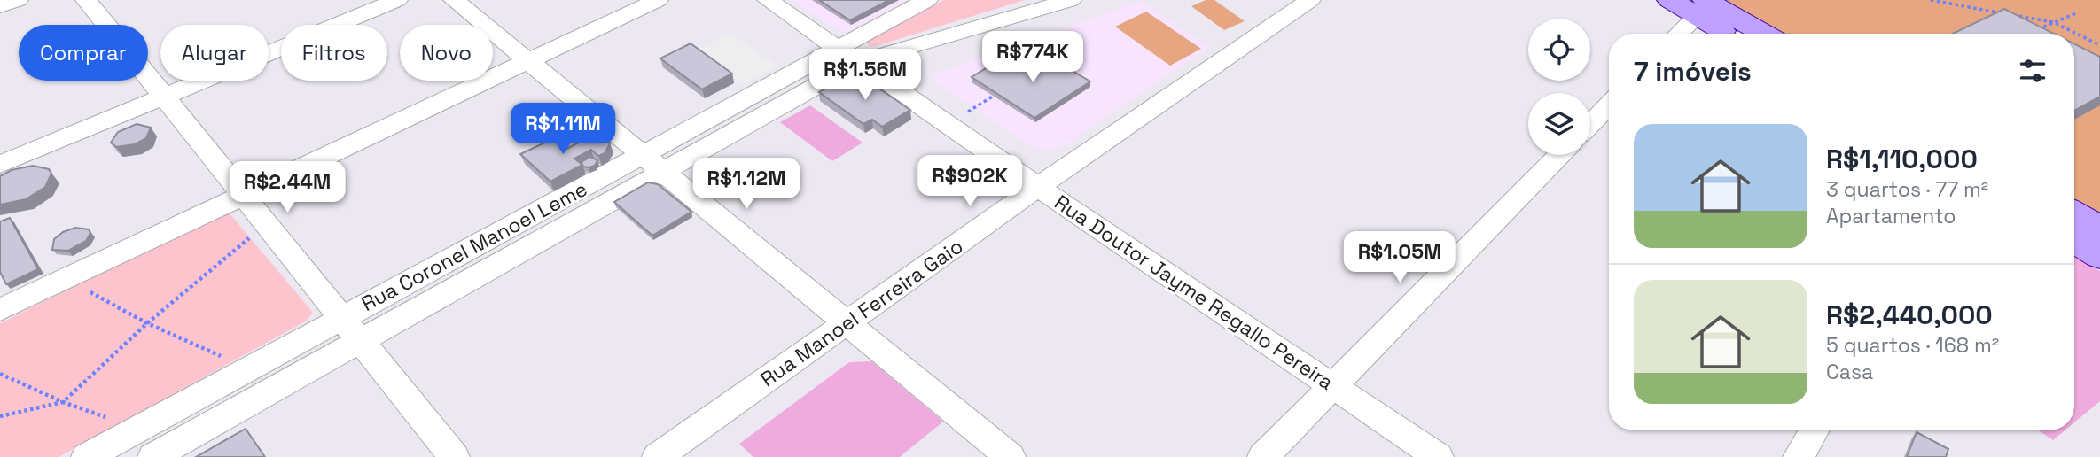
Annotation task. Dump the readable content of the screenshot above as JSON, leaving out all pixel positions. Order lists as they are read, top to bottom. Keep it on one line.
{"streets":{"street":["Rua Coronel Manoel Leme","Rua Doutor Jayme Regallo Pereira","Rua Manoel Ferreira Gaio"]},"crossings":[["Rua Coronel Manoel Leme","Rua Doutor Jayme Regallo Pereira"],["Rua Doutor Jayme Regallo Pereira","Rua Manoel Ferreira Gaio"]],"page":{"chip":["Comprar","Alugar","Filtros","Novo"],"price":["R$774K","R$1.56M","R$1.11M","R$902K","R$1.12M","R$2.44M","R$1.05M"],"heading":"7 imóveis","list":[{"name":"R$1,110,000","note":"3 quartos · 77 m² · Apartamento"},{"name":"R$2,440,000","note":"5 quartos · 168 m² · Casa"}]}}
